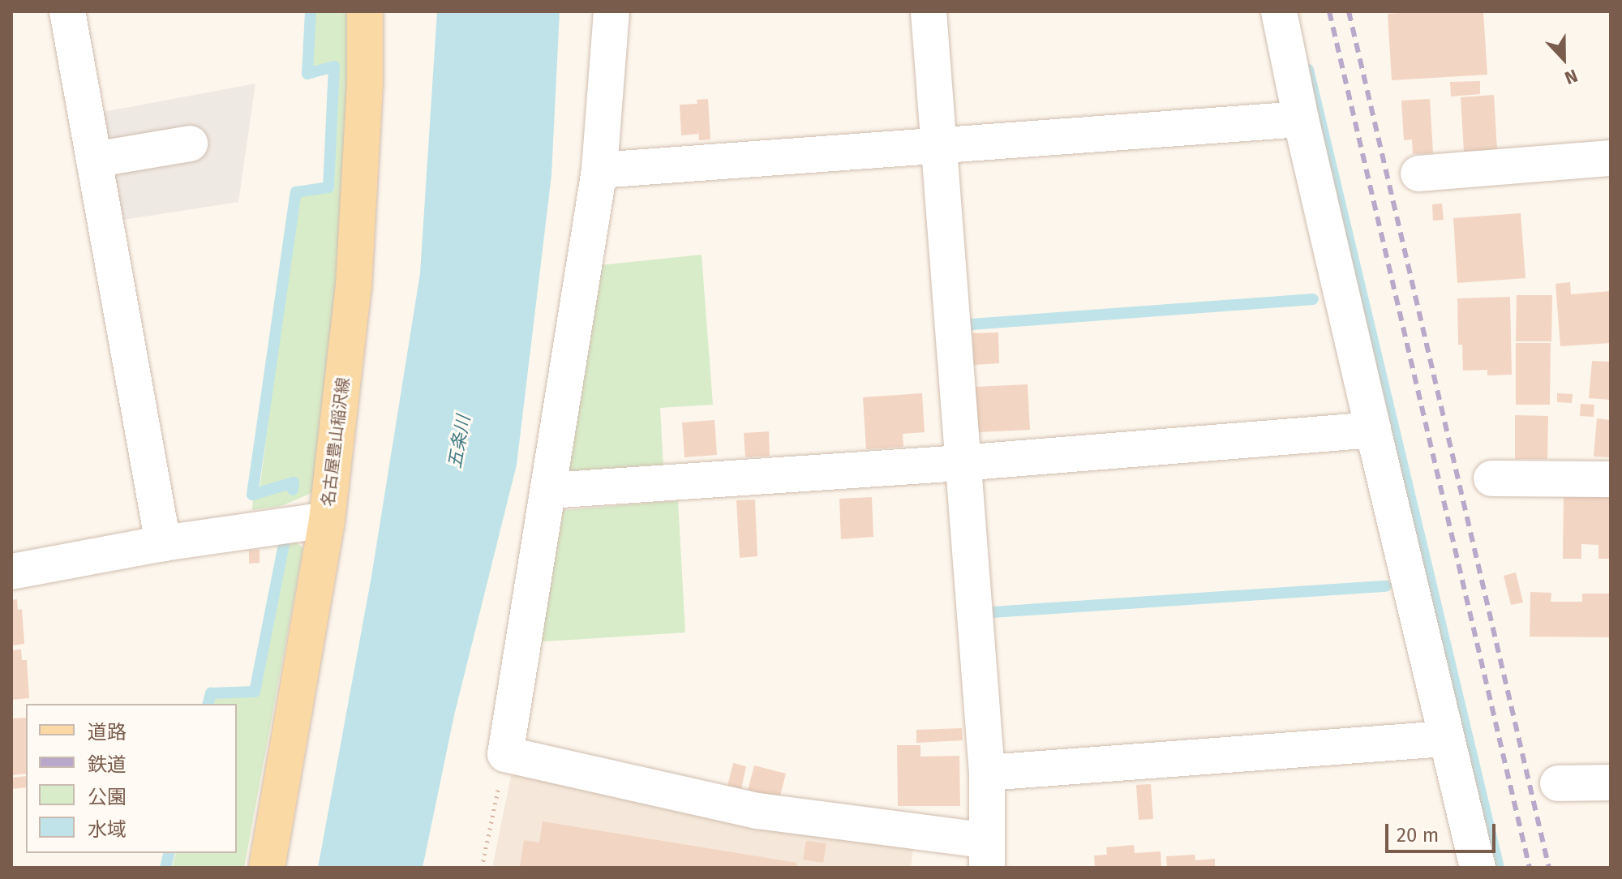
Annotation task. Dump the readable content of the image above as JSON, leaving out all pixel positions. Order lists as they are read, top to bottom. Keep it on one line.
{"streets":{"main road":["名古屋豊山稲沢線"]},"water":["五条川"],"legend":["道路","鉄道","公園","水域"],"scale_bar":"20 m","north":"bottom"}
